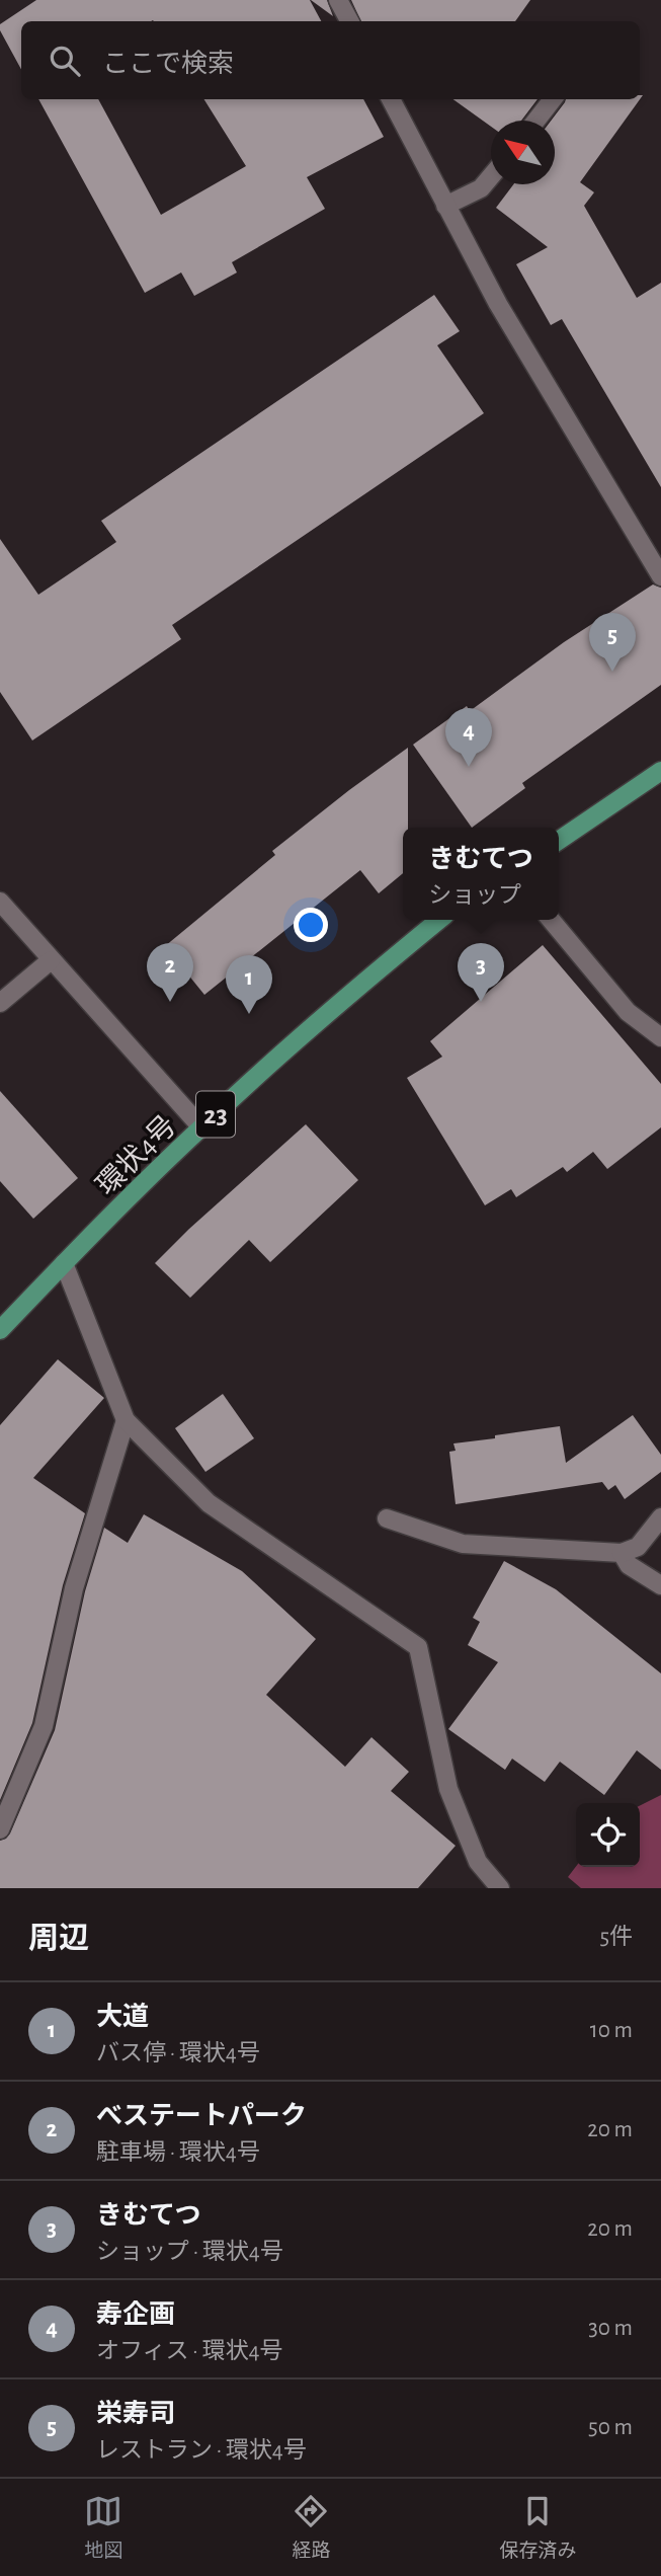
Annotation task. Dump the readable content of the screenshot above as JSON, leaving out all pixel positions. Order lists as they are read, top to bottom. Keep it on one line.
{"streets":{"main road":["23","環状4号"]},"north":"top left","page":{"search":"ここで検索","pins":["5","4","2","3","1"],"popup":["きむてつ","ショップ"],"heading":["周辺","5件"],"list":[{"mark":"1","name":"大道","note":"バス停 · 環状4号","value":"10 m"},{"mark":"2","name":"べステートパーク","note":"駐車場 · 環状4号","value":"20 m"},{"mark":"3","name":"きむてつ","note":"ショップ · 環状4号","value":"20 m"},{"mark":"4","name":"寿企画","note":"オフィス · 環状4号","value":"30 m"},{"mark":"5","name":"栄寿司","note":"レストラン · 環状4号","value":"50 m"}],"nav":["地図","経路","保存済み"]}}
